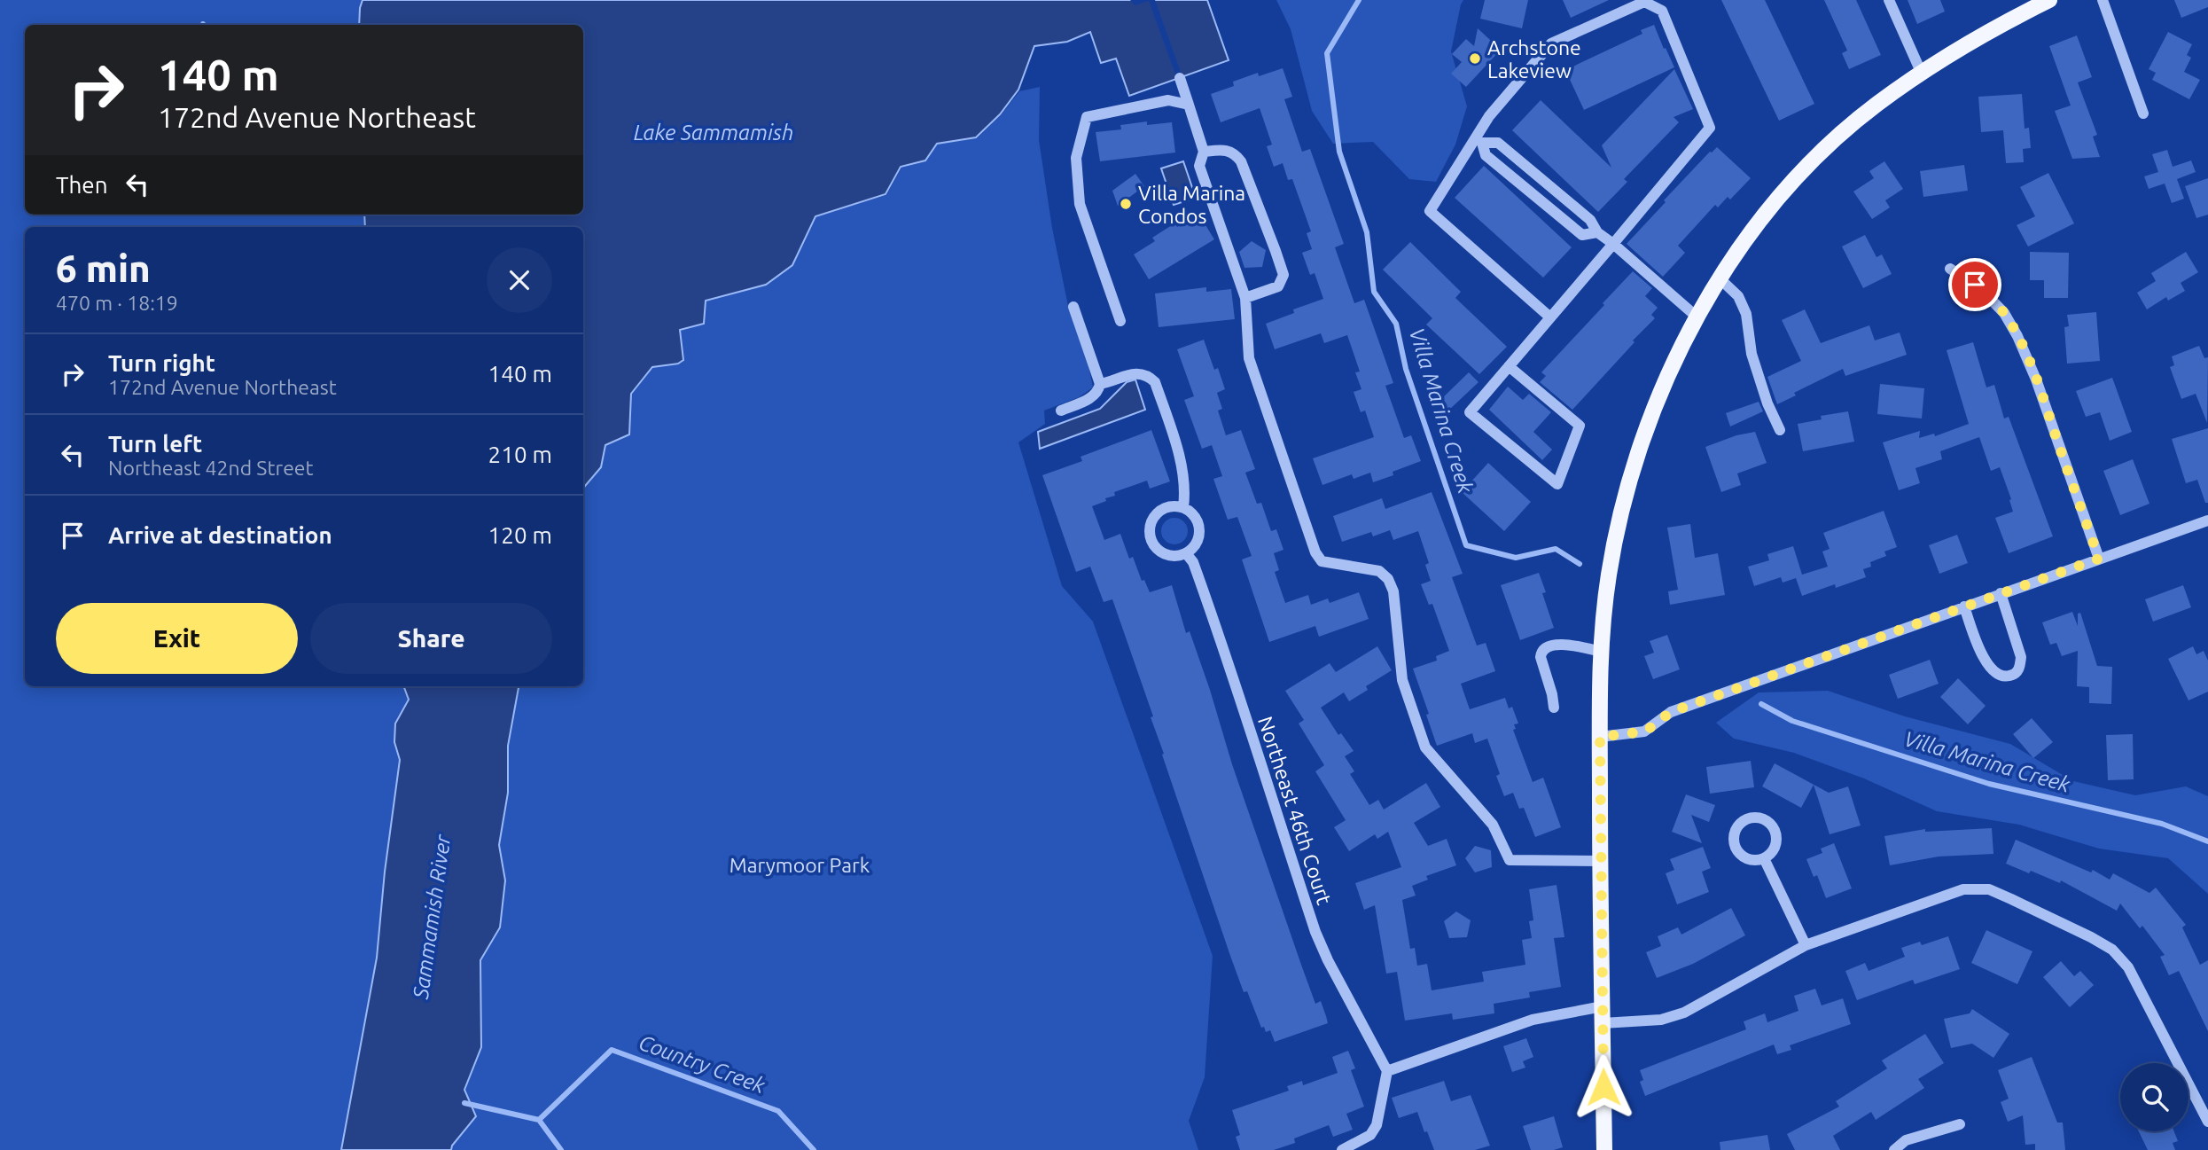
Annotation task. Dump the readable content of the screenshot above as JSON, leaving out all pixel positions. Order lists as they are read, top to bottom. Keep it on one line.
{"streets":{"street":["Northeast 46th Court"]},"water":["Lake Sammamish","Villa Marina Creek","Sammamish River","Country Creek"],"parks":["Marymoor Park"],"places":["Archstone Lakeview","Villa Marina Condos"],"page":{"turn":["140 m","172nd Avenue Northeast"],"then":"Then","heading":["6 min","470 m · 18:19"],"list":[{"name":"Turn right","note":"172nd Avenue Northeast","value":"140 m"},{"name":"Turn left","note":"Northeast 42nd Street","value":"210 m"},{"name":"Arrive at destination","value":"120 m"}],"buttons":["Exit","Share"]}}
